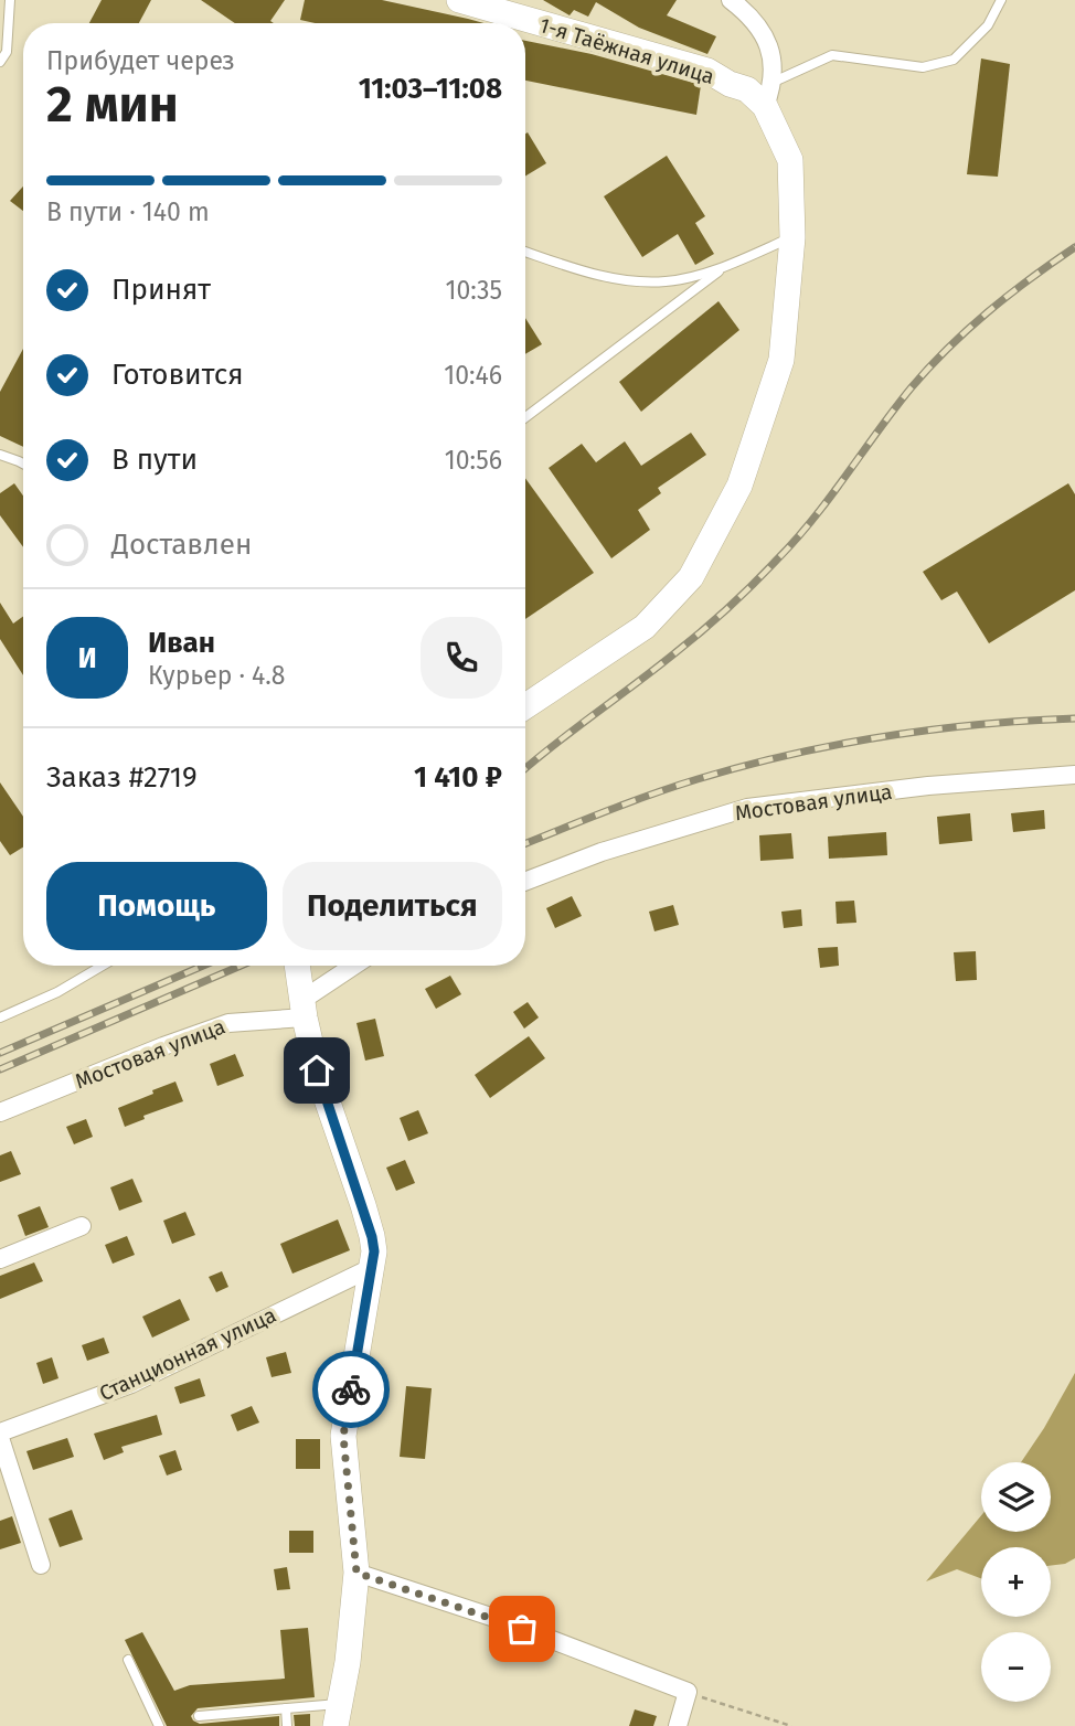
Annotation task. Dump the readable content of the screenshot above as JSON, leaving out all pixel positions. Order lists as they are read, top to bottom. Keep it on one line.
{"streets":{"street":["1-я Таёжная улица","Мостовая улица","Станционная улица"]},"page":{"heading":["2 мин","Прибудет через","11:03–11:08"],"panel":["Иван","Курьер · 4.8","Заказ #2719","1 410 ₽"],"bar":"В пути · 140 m","list":[["Принят","10:35"],["Готовится","10:46"],["В пути","10:56"],"Доставлен"],"round":"И","buttons":["Помощь","Поделиться"],"map_buttons":["+","−"]}}
